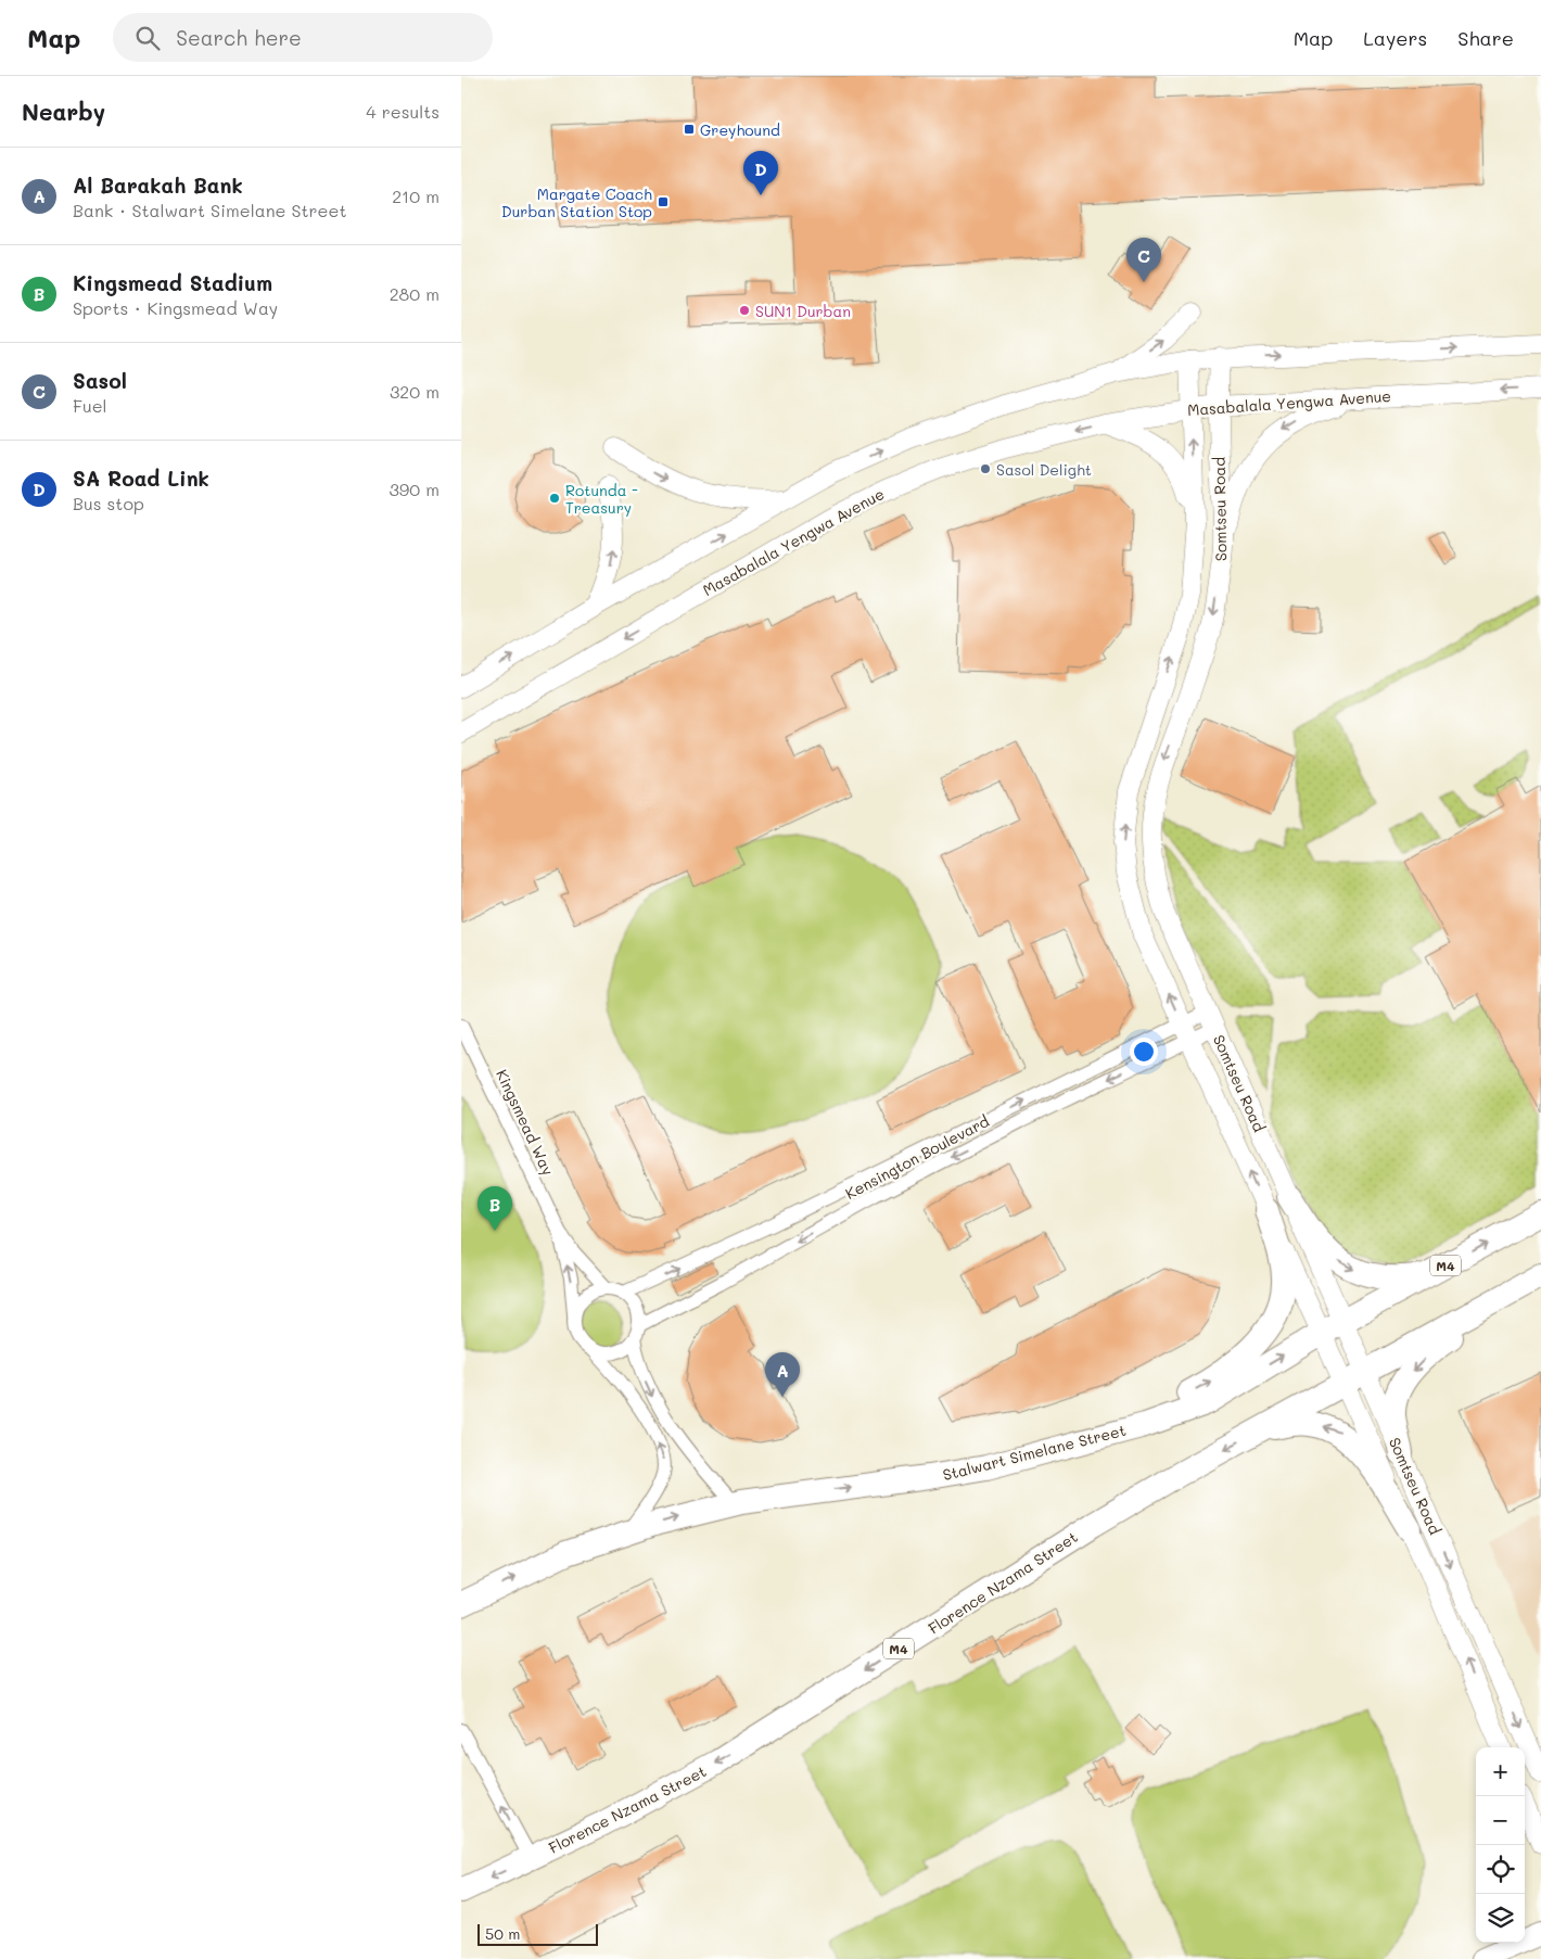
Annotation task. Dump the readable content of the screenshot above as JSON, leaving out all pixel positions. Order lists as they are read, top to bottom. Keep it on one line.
{"streets":{"highway":["M4","Stalwart Simelane Street","Florence Nzama Street"],"main road":["Masabalala Yengwa Avenue","Somtseu Road"],"street":["Kingsmead Way","Kensington Boulevard"]},"crossings":[["Masabalala Yengwa Avenue","Somtseu Road"],["Somtseu Road","Kensington Boulevard"],["Somtseu Road","M4"],["Somtseu Road","Stalwart Simelane Street"],["Somtseu Road","Florence Nzama Street"],["Kingsmead Way","Kensington Boulevard"],["M4","Florence Nzama Street"]],"one_way":["Stalwart Simelane Street","Florence Nzama Street"],"places":{"transit":["Greyhound","Margate Coach Durban Station Stop"],"other":["SUN1 Durban","Sasol Delight","Rotunda - Treasury"]},"scale_bar":"50 m","page":{"header":"Map","search":"Search here","nav":["Map","Layers","Share"],"heading":["Nearby","4 results"],"list":[{"mark":"A","name":"Al Barakah Bank","note":"Bank · Stalwart Simelane Street","value":"210 m"},{"mark":"B","name":"Kingsmead Stadium","note":"Sports · Kingsmead Way","value":"280 m"},{"mark":"C","name":"Sasol","note":"Fuel","value":"320 m"},{"mark":"D","name":"SA Road Link","note":"Bus stop","value":"390 m"}],"pins":["D","C","B","A"],"map_buttons":["+","−"],"scale":"50 m"}}
